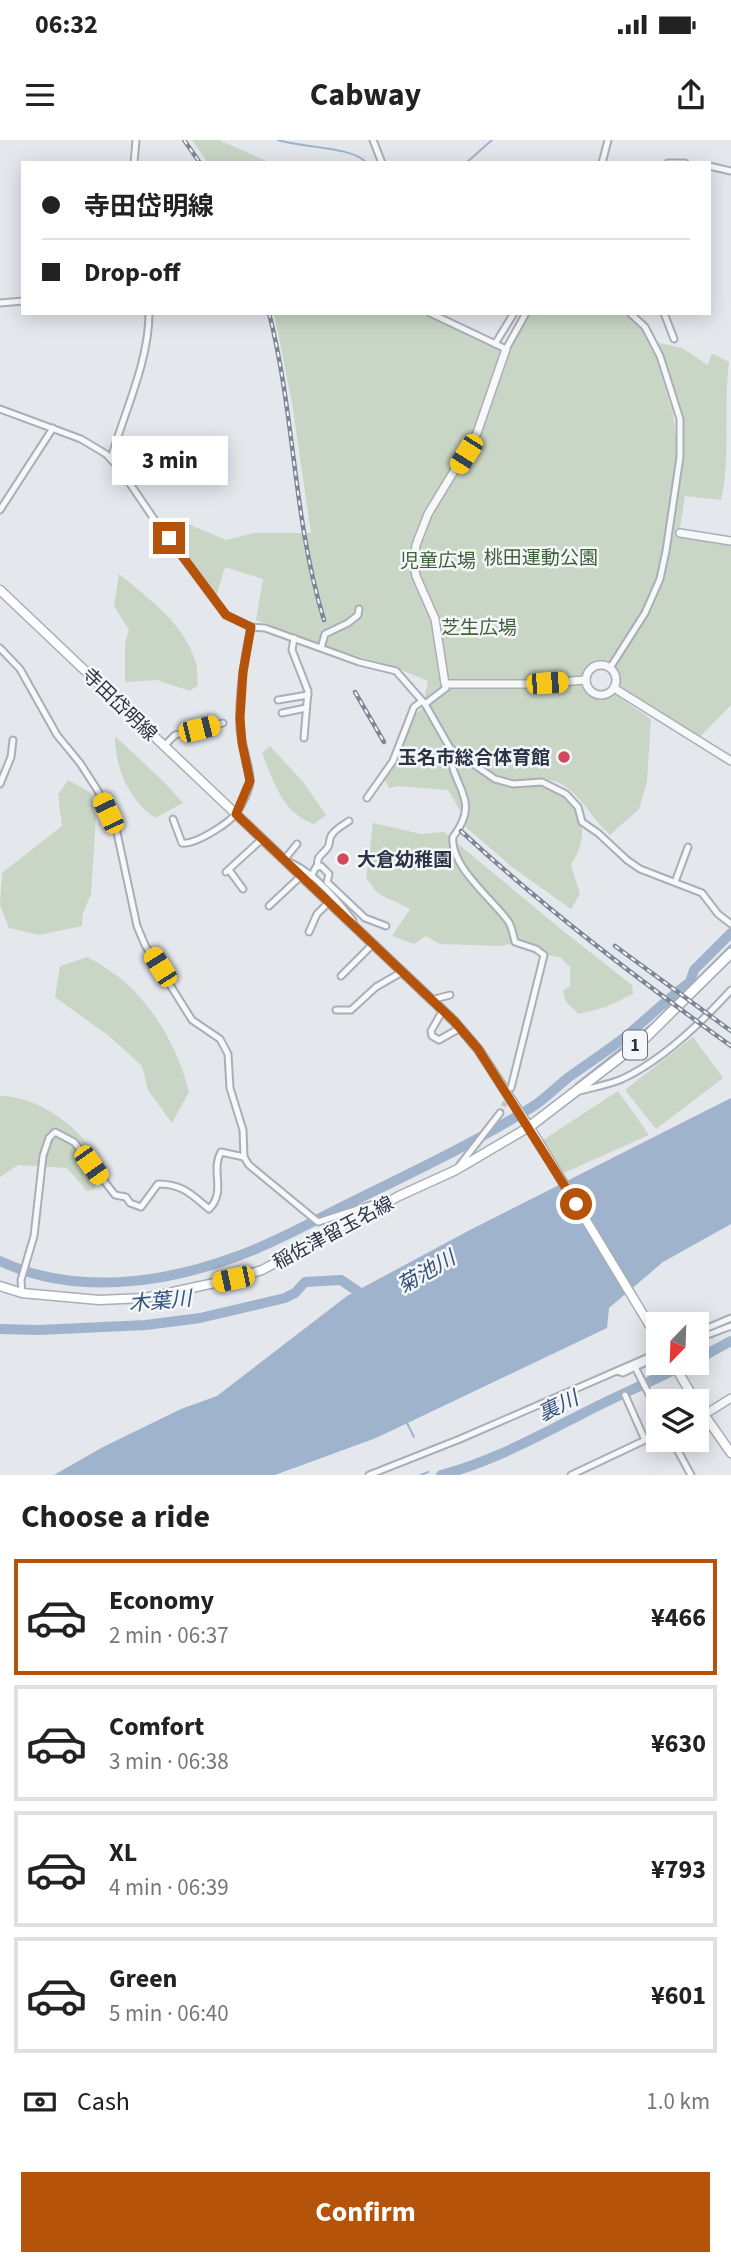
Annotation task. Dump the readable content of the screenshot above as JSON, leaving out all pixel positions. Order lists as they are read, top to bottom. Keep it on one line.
{"streets":{"main road":["寺田岱明線","1","稲佐津留玉名線"]},"crossings":[["寺田岱明線","1"],["寺田岱明線","稲佐津留玉名線"],["1","稲佐津留玉名線"]],"water":["菊池川","木葉川","裏川"],"parks":["桃田運動公園","児童広場","芝生広場"],"places":["玉名市総合体育館","大倉幼稚園"],"north":"bottom left","page":{"status":"06:32","header":"Cabway","banner":["寺田岱明線","Drop-off"],"bubble":"3 min","heading":"Choose a ride","list":[{"name":"Economy","note":"2 min · 06:37","value":"¥466"},{"name":"Comfort","note":"3 min · 06:38","value":"¥630"},{"name":"XL","note":"4 min · 06:39","value":"¥793"},{"name":"Green","note":"5 min · 06:40","value":"¥601"}],"pay":["Cash","1.0 km"],"buttons":"Confirm"}}
